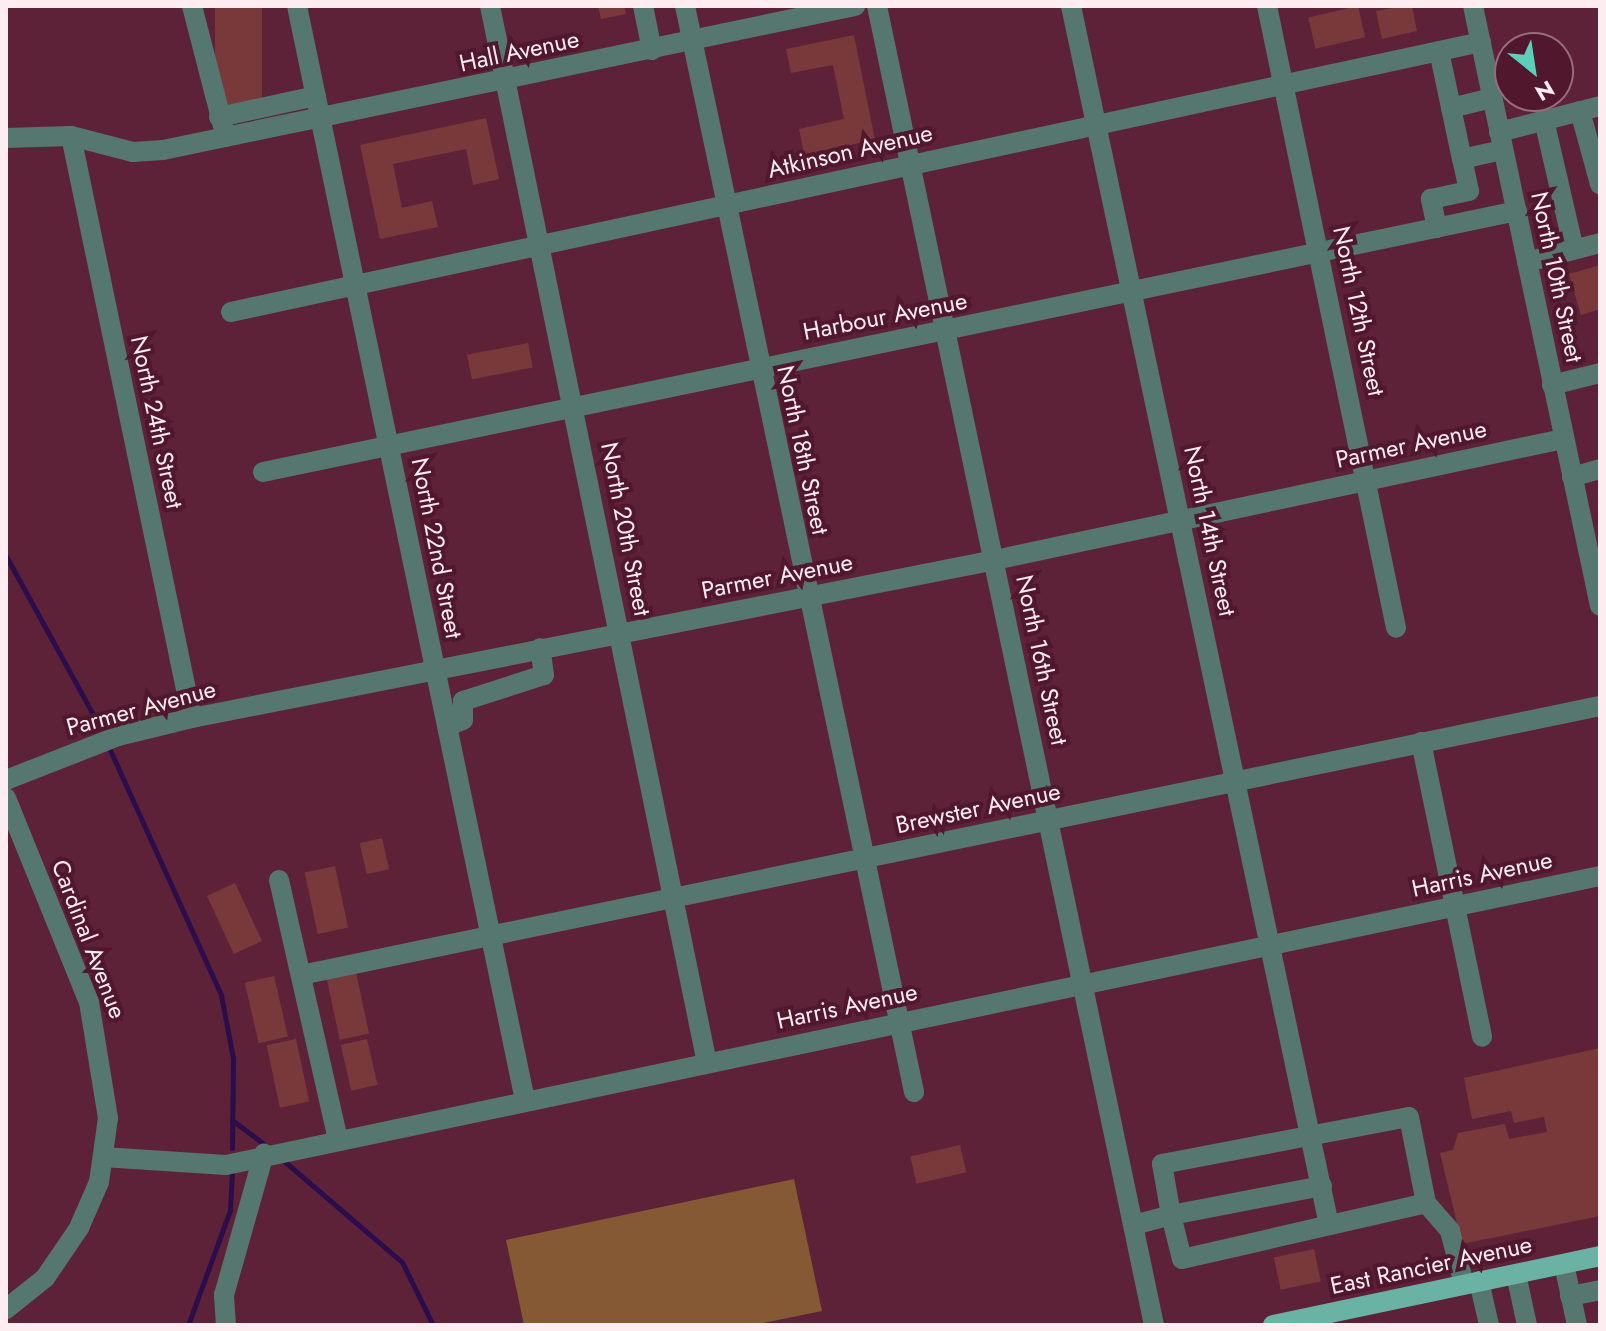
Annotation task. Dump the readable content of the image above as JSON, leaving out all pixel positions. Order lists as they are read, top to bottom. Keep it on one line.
{"streets":{"main road":["East Rancier Avenue"],"street":["Hall Avenue","Atkinson Avenue","North 10th Street","North 12th Street","Harbour Avenue","North 24th Street","Parmer Avenue","North 18th Street","North 20th Street","North 14th Street","North 22nd Street","North 16th Street","Brewster Avenue","Harris Avenue","Cardinal Avenue"]},"crossings":[["Hall Avenue","North 24th Street"],["Hall Avenue","North 18th Street"],["Hall Avenue","North 20th Street"],["Hall Avenue","North 22nd Street"],["Atkinson Avenue","North 10th Street"],["Atkinson Avenue","North 12th Street"],["Atkinson Avenue","North 18th Street"],["Atkinson Avenue","North 20th Street"],["Atkinson Avenue","North 14th Street"],["Atkinson Avenue","North 22nd Street"],["Atkinson Avenue","North 16th Street"],["North 10th Street","Harbour Avenue"],["North 10th Street","Parmer Avenue"],["North 12th Street","Harbour Avenue"],["North 12th Street","Parmer Avenue"],["Harbour Avenue","North 18th Street"],["Harbour Avenue","North 20th Street"],["Harbour Avenue","North 14th Street"],["Harbour Avenue","North 22nd Street"],["Harbour Avenue","North 16th Street"],["North 24th Street","Parmer Avenue"],["Parmer Avenue","North 18th Street"],["Parmer Avenue","North 20th Street"],["Parmer Avenue","North 14th Street"],["Parmer Avenue","North 22nd Street"],["Parmer Avenue","North 16th Street"],["North 18th Street","Brewster Avenue"],["North 18th Street","Harris Avenue"],["North 20th Street","Brewster Avenue"],["North 20th Street","Harris Avenue"],["North 14th Street","Brewster Avenue"],["North 14th Street","Harris Avenue"],["North 22nd Street","Brewster Avenue"],["North 22nd Street","Harris Avenue"],["North 16th Street","Brewster Avenue"],["North 16th Street","Harris Avenue"],["Harris Avenue","Cardinal Avenue"]],"north":"bottom right"}
